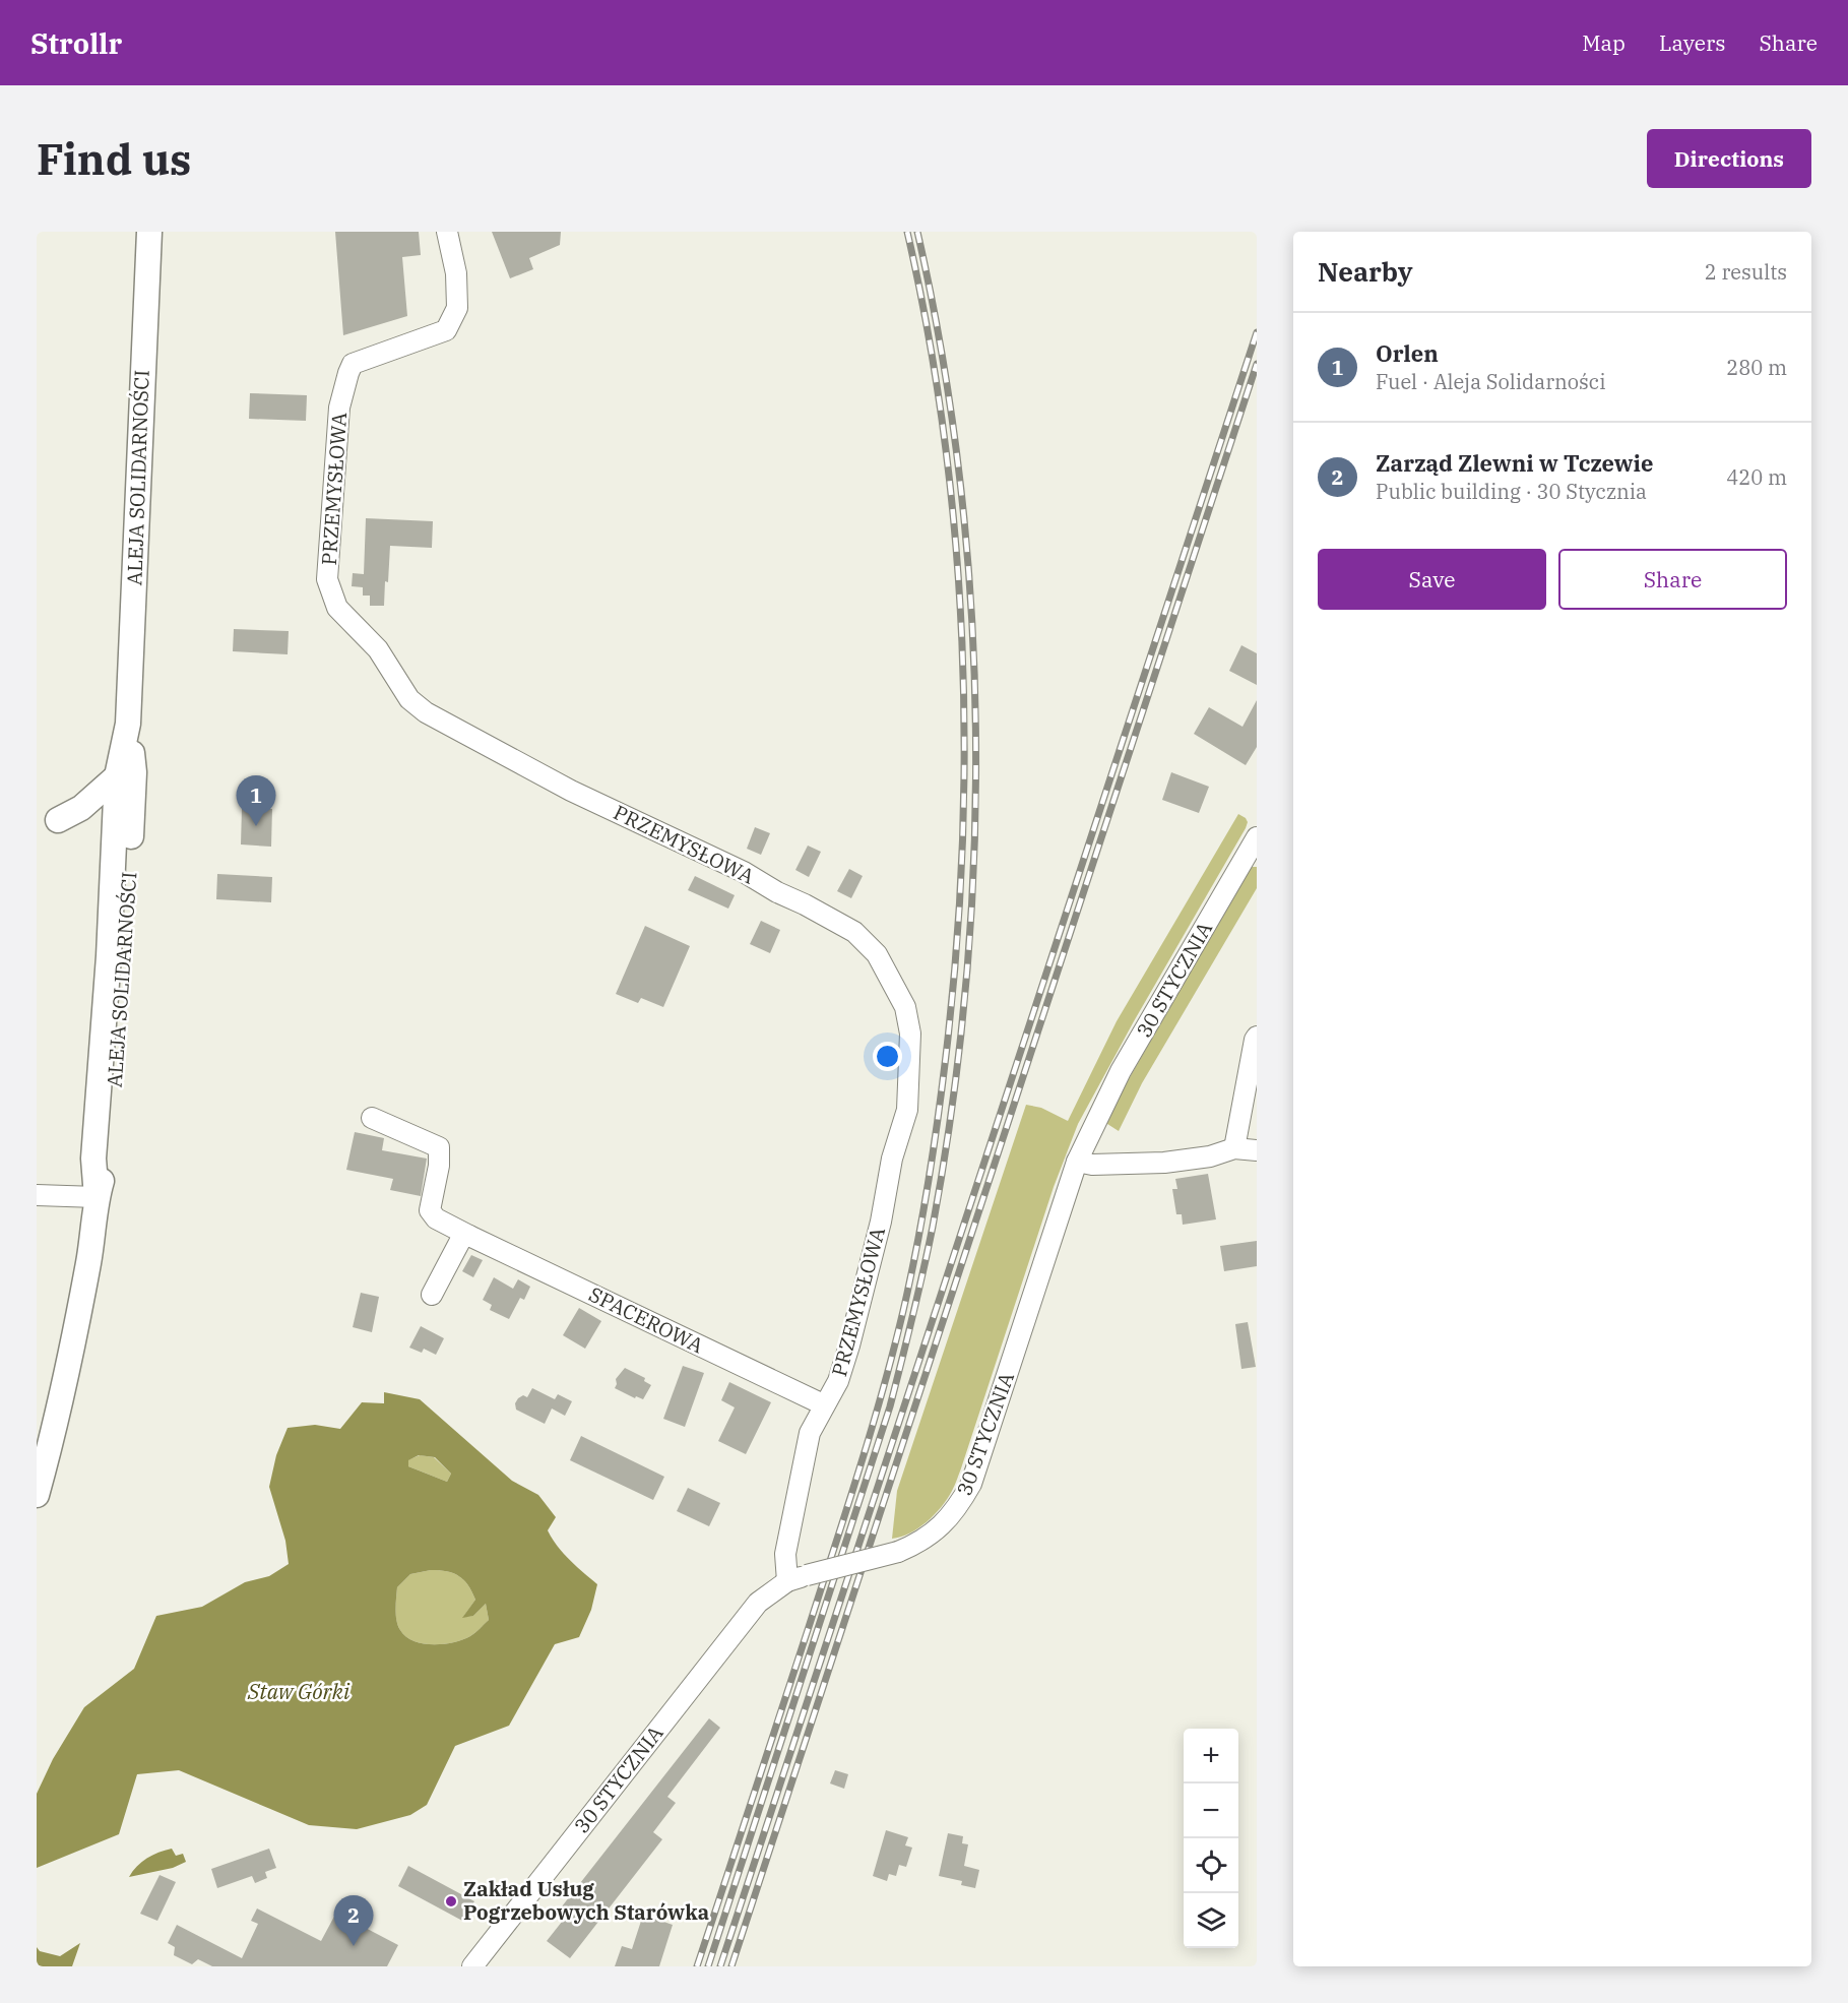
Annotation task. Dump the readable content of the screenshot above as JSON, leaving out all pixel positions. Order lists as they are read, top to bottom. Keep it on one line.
{"streets":{"main road":["ALEJA SOLIDARNOŚCI"],"street":["PRZEMYSŁOWA","30 STYCZNIA","SPACEROWA"]},"crossings":[["PRZEMYSŁOWA","30 STYCZNIA"],["PRZEMYSŁOWA","SPACEROWA"]],"water":["Staw Górki"],"places":["Zakład Usług Pogrzebowych Starówka"],"page":{"header":"Strollr","nav":["Map","Layers","Share"],"buttons":["Directions",["Save","Share"]],"title":"Find us","heading":["Nearby","2 results"],"list":[{"mark":"1","name":"Orlen","note":"Fuel · Aleja Solidarności","value":"280 m"},{"mark":"2","name":"Zarząd Zlewni w Tczewie","note":"Public building · 30 Stycznia","value":"420 m"}],"pins":["1","2"],"map_buttons":["+","−"]}}
